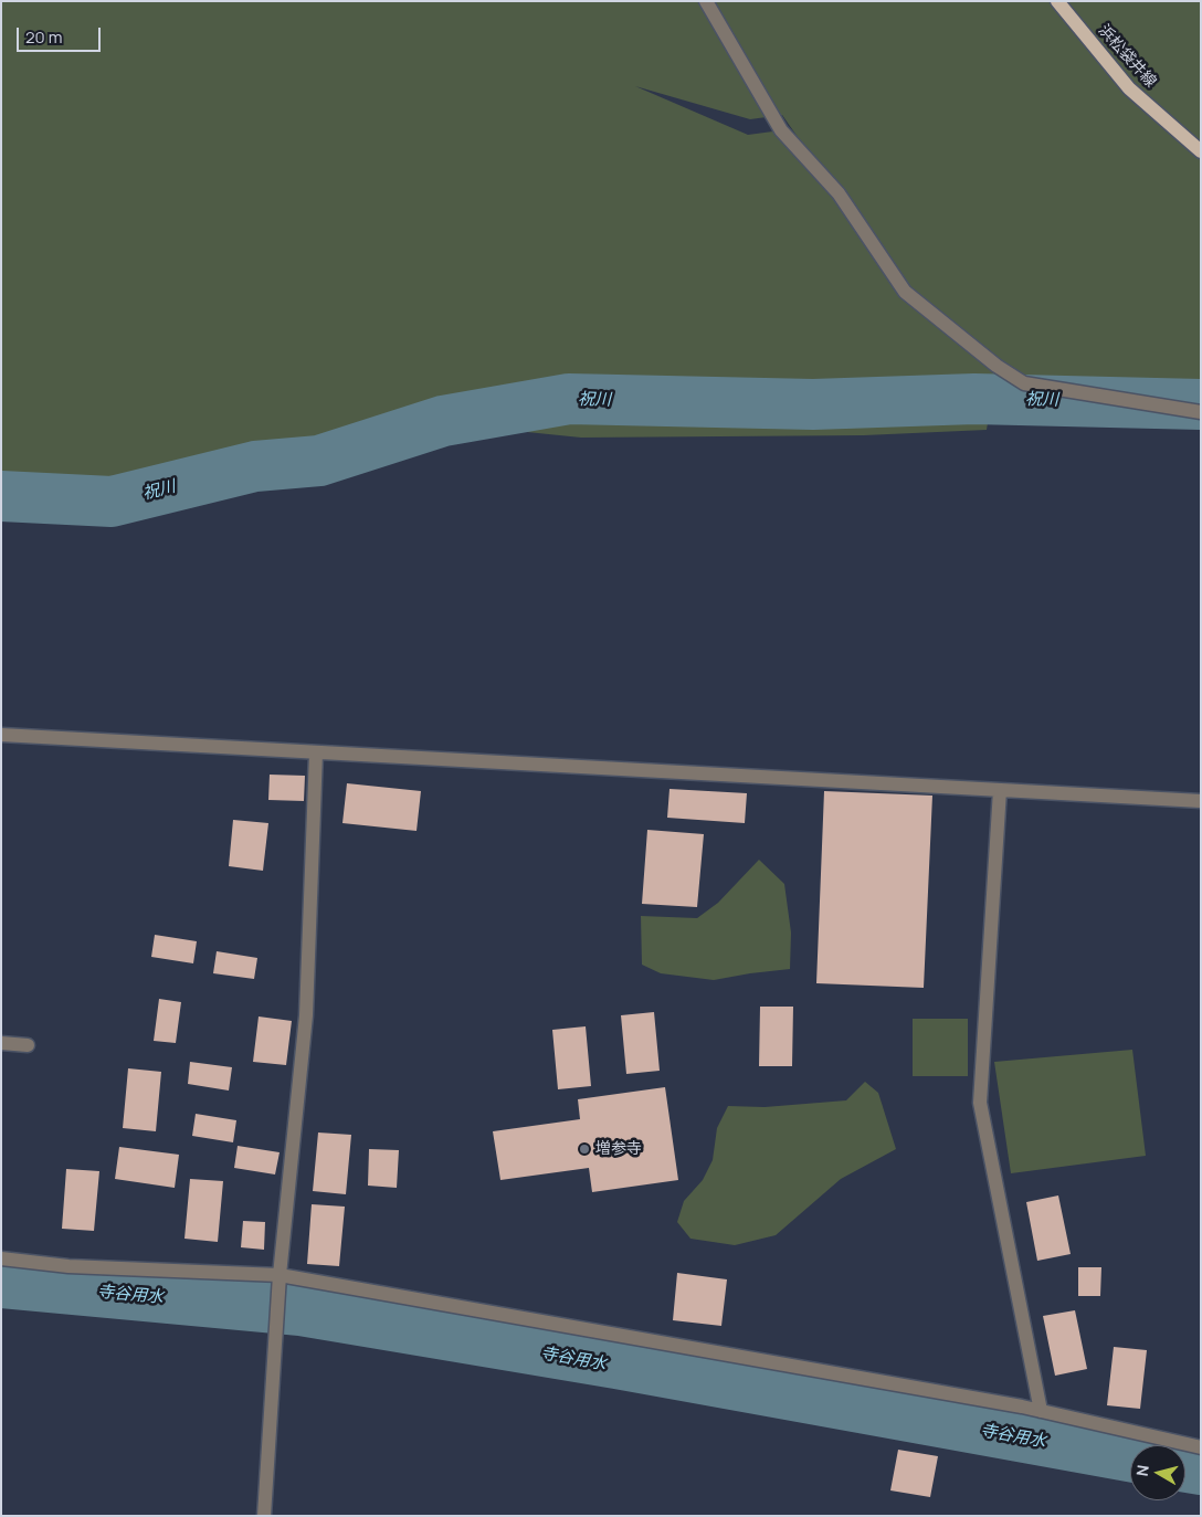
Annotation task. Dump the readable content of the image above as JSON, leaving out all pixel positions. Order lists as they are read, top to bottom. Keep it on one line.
{"streets":{"main road":["浜松袋井線"]},"water":["祝川","寺谷用水"],"places":["増参寺"],"scale_bar":"20 m","north":"left"}
